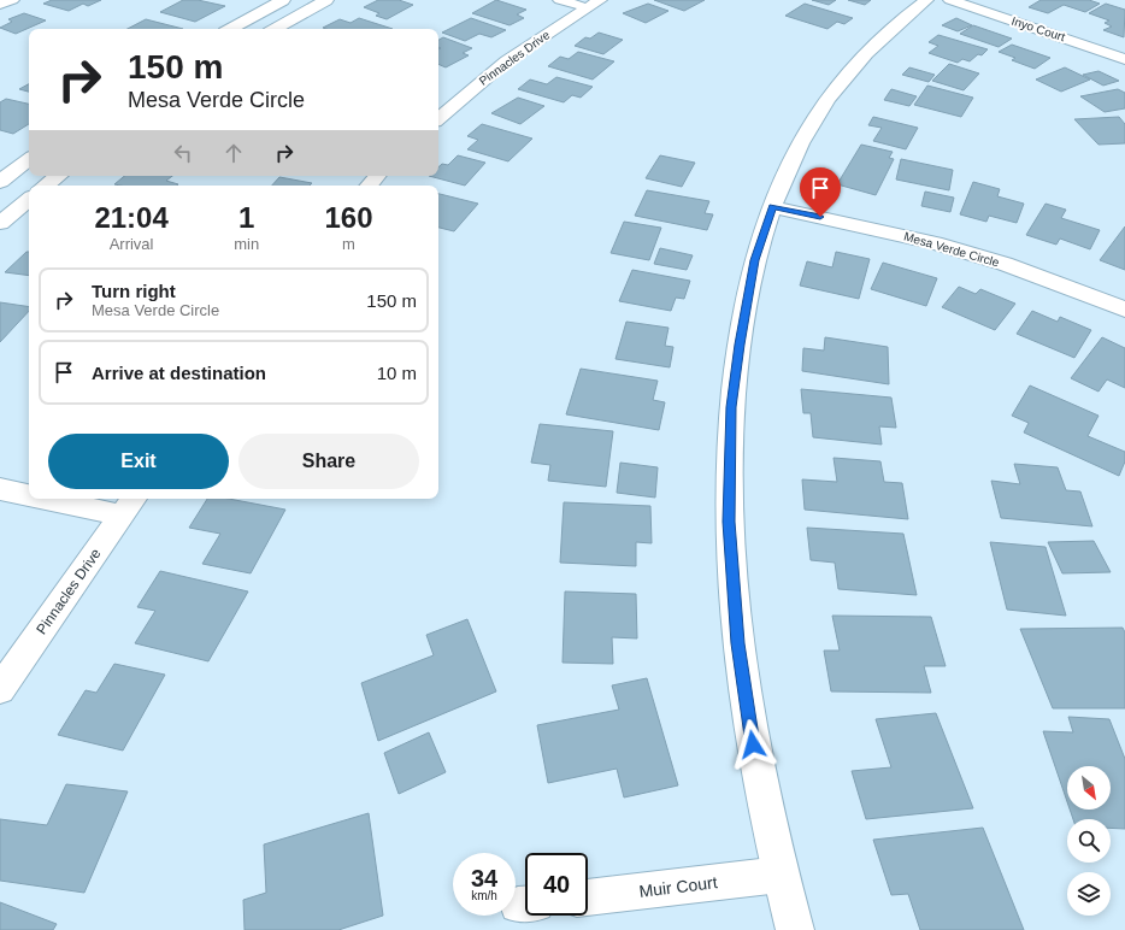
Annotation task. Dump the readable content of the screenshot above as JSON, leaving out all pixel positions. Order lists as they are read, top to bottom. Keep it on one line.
{"streets":{"street":["Inyo Court","Pinnacles Drive","Mesa Verde Circle","Muir Court"]},"north":"bottom right","page":{"turn":["150 m","Mesa Verde Circle"],"eta":["21:04","Arrival","1","min","160","m"],"list":[{"name":"Turn right","note":"Mesa Verde Circle","value":"150 m"},{"name":"Arrive at destination","value":"10 m"}],"buttons":["Exit","Share"],"speed":"34 km/h","limit":"40"}}
